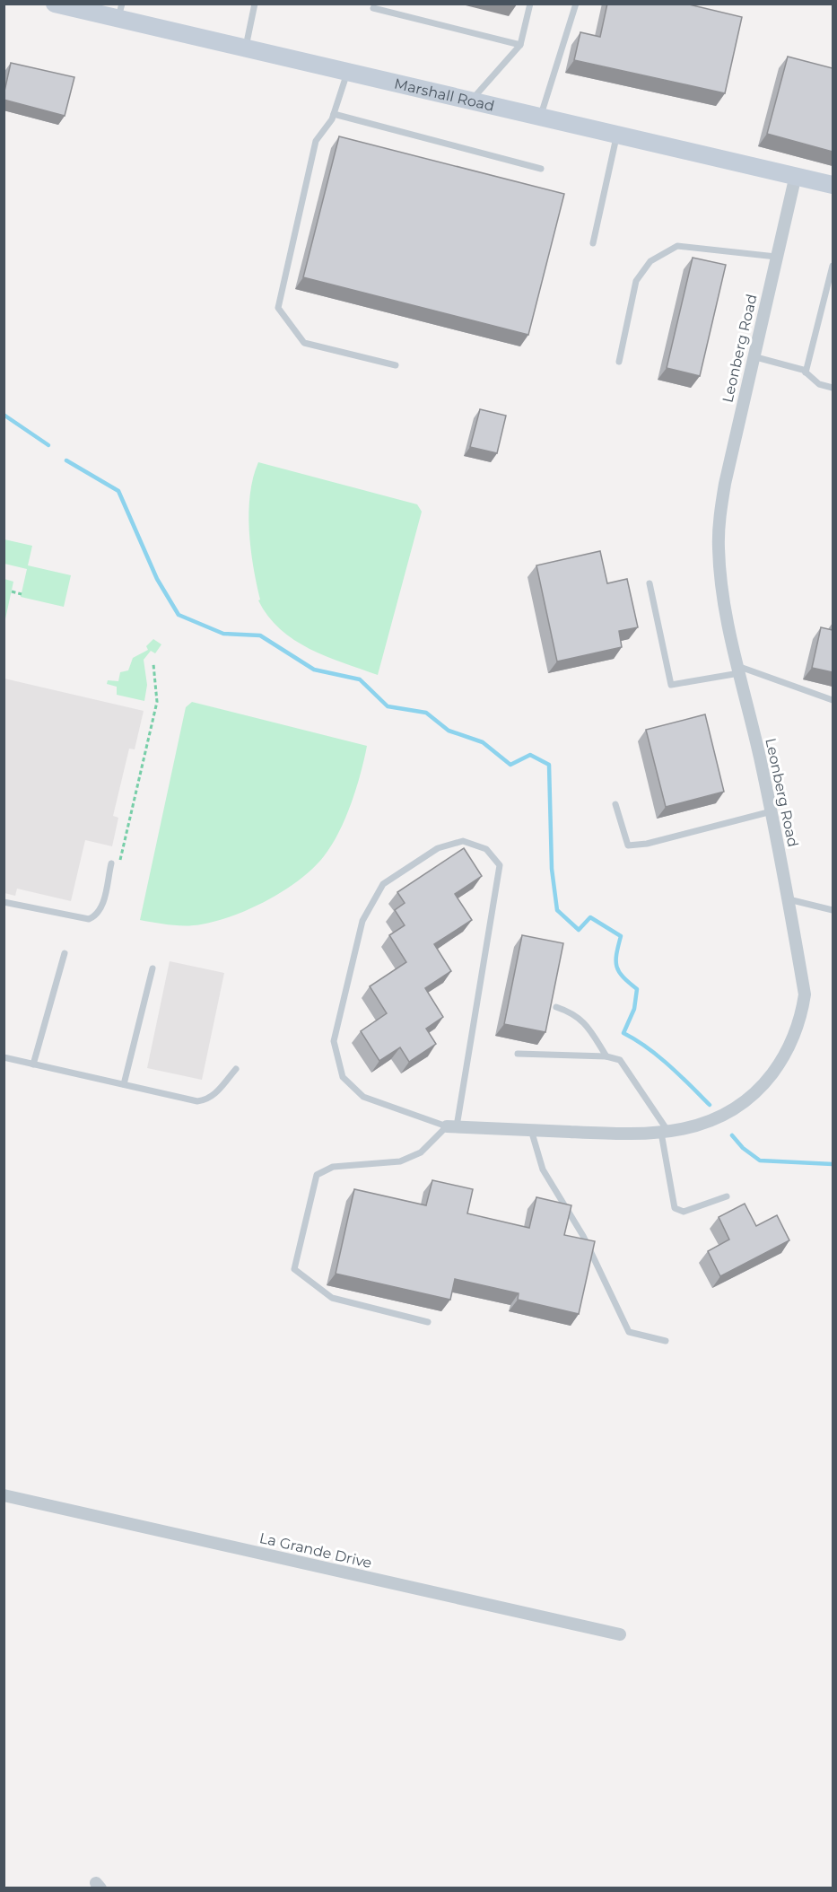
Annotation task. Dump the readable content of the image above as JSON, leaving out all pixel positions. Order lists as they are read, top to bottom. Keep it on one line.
{"streets":{"street":["Marshall Road","Leonberg Road","La Grande Drive"]},"crossings":[["Marshall Road","Leonberg Road"]]}
